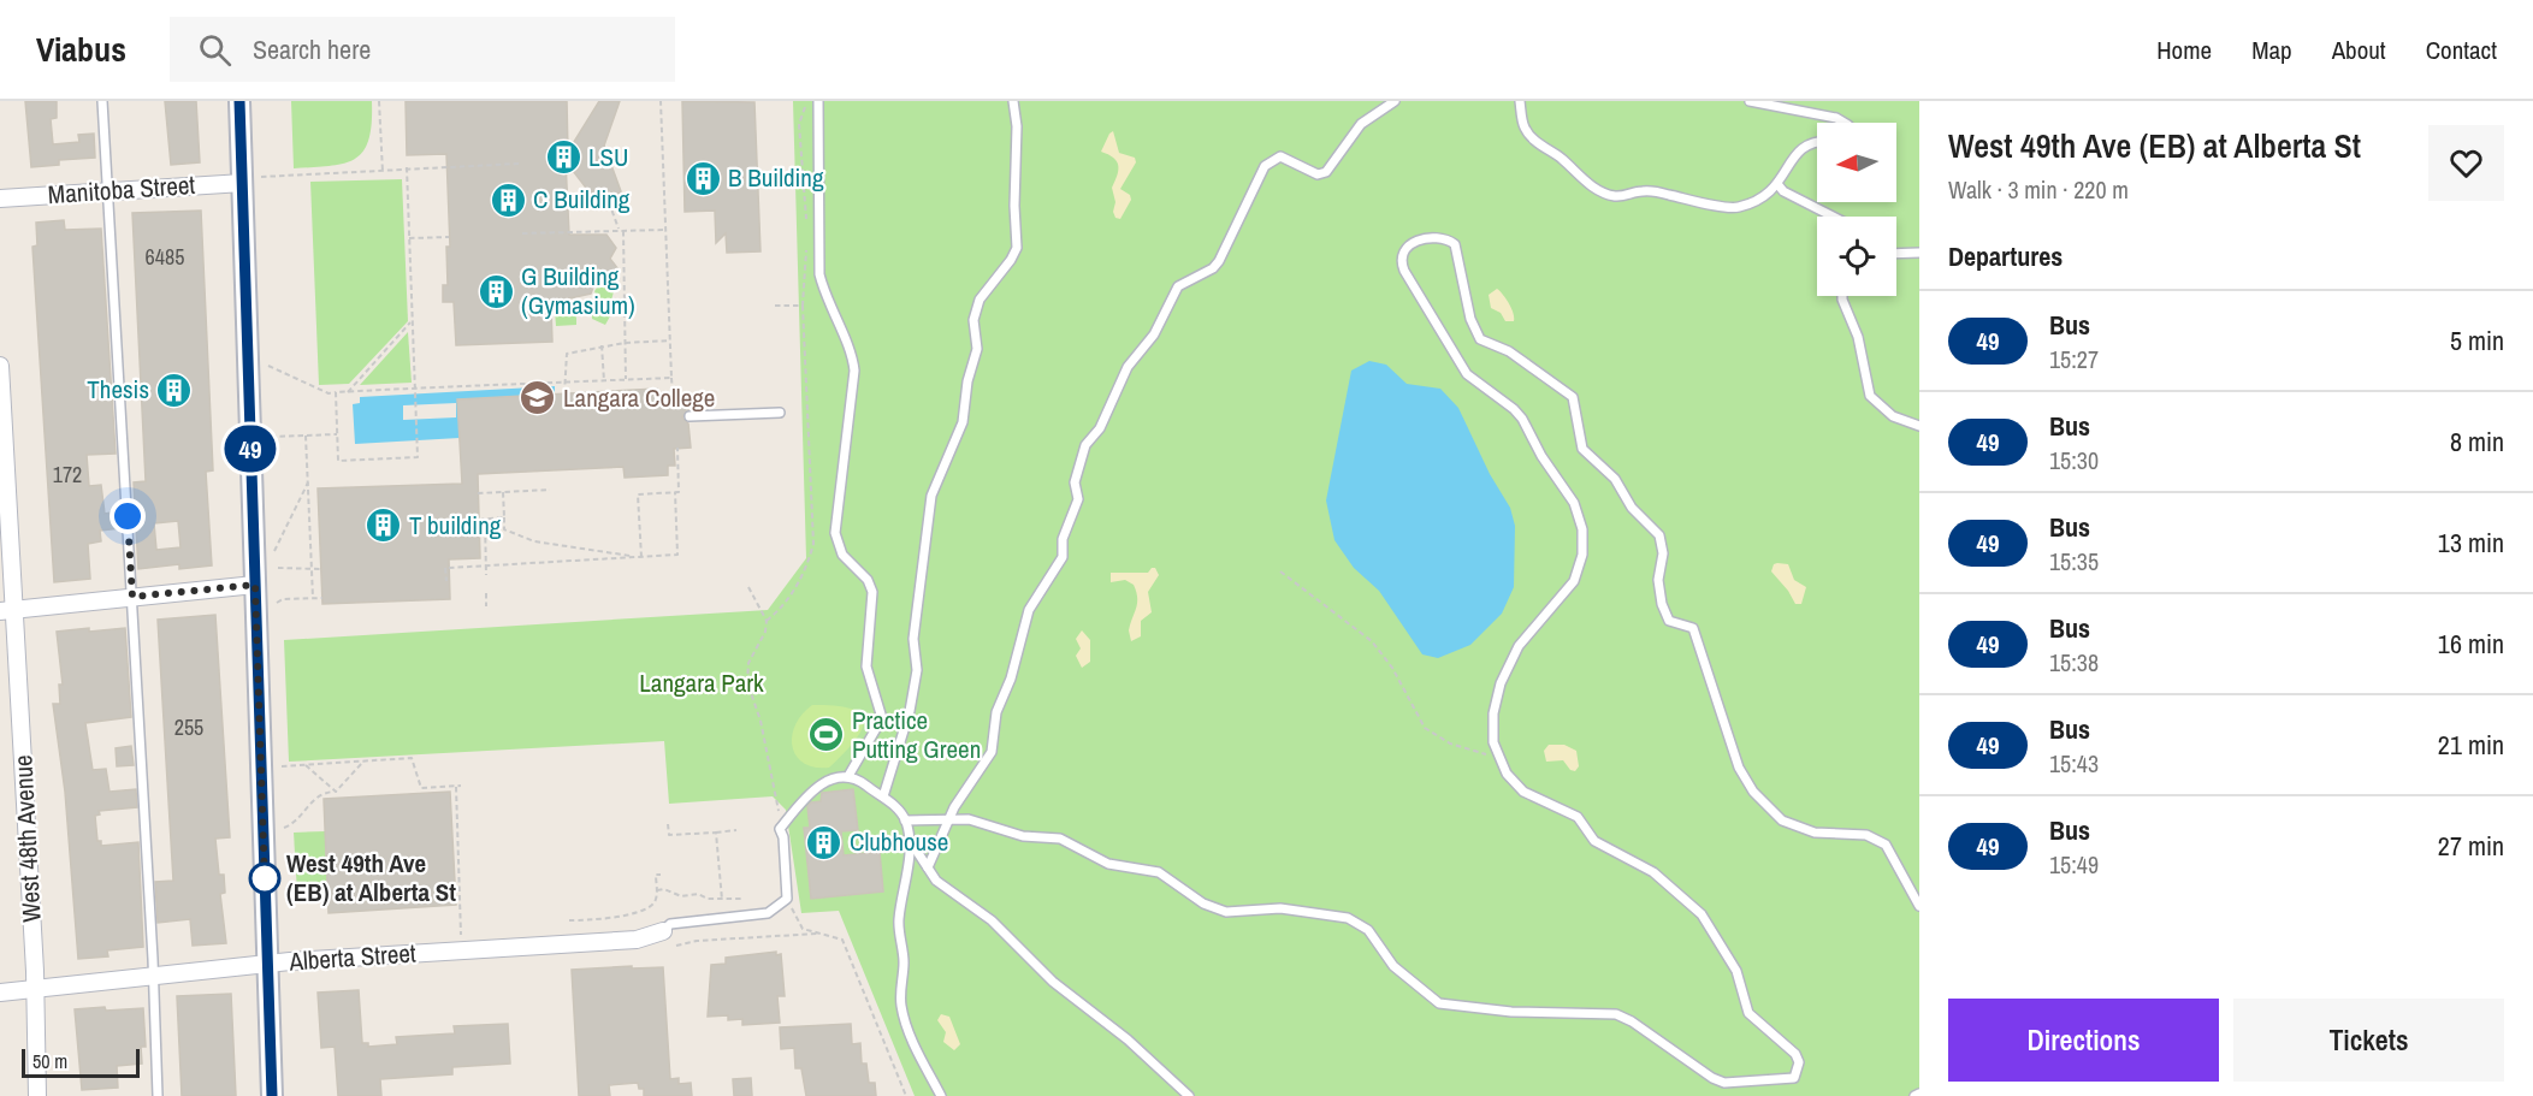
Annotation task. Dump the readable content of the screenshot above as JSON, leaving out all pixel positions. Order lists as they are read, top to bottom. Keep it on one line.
{"streets":{"street":["Manitoba Street","West 48th Avenue","Alberta Street"]},"crossings":[["West 48th Avenue","Alberta Street"]],"parks":["Langara Park"],"places":{"building":["LSU","B Building","C Building","G Building (Gymasium)","Thesis","T building","Clubhouse"],"school or university":["Langara College"],"sports":["Practice Putting Green"],"other":["West 49th Ave (EB) at Alberta St"]},"lines":["bus line 49"],"house_numbers":["6485","172","255"],"scale_bar":"50 m","north":"left","page":{"header":"Viabus","search":"Search here","nav":["Home","Map","About","Contact"],"on_map":"49","heading":[["West 49th Ave (EB) at Alberta St","Walk · 3 min · 220 m"],"Departures"],"list":[{"mark":"49","name":"Bus","note":"15:27","value":"5 min"},{"mark":"49","name":"Bus","note":"15:30","value":"8 min"},{"mark":"49","name":"Bus","note":"15:35","value":"13 min"},{"mark":"49","name":"Bus","note":"15:38","value":"16 min"},{"mark":"49","name":"Bus","note":"15:43","value":"21 min"},{"mark":"49","name":"Bus","note":"15:49","value":"27 min"}],"buttons":["Directions","Tickets"],"scale":"50 m"}}
